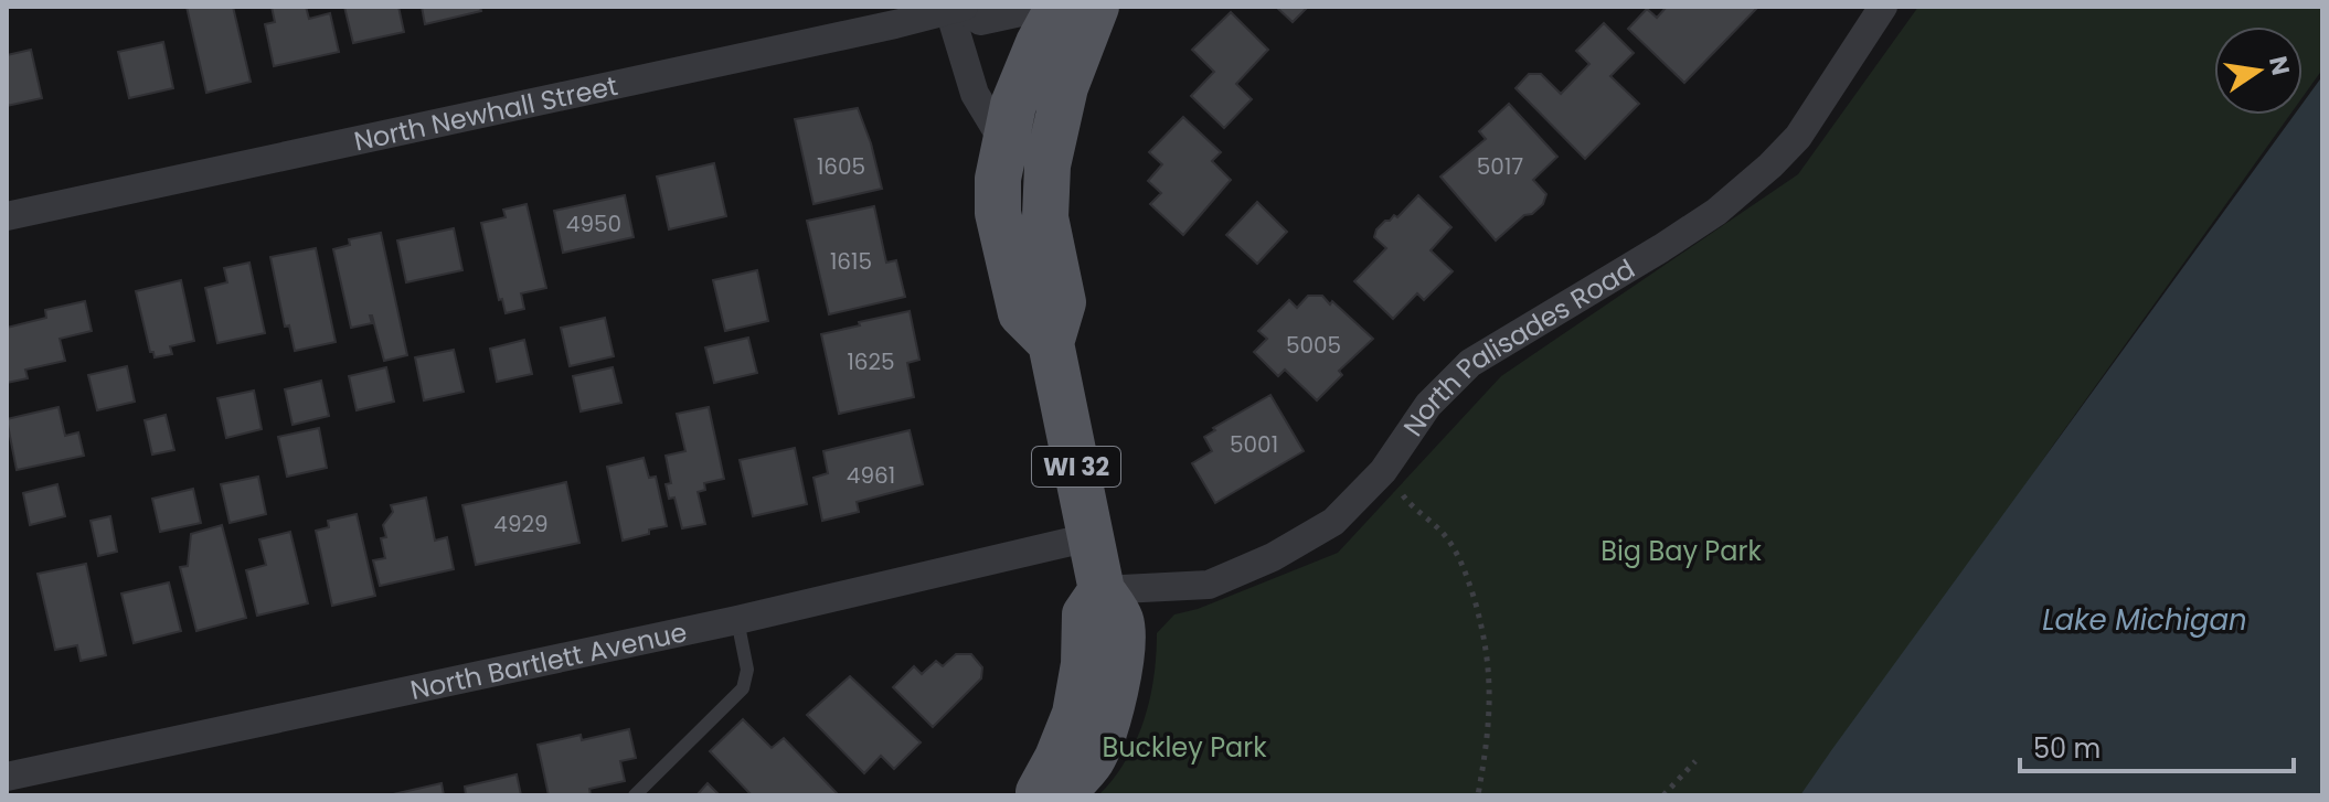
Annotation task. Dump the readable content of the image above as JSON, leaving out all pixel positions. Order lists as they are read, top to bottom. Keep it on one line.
{"streets":{"main road":["WI 32"],"street":["North Newhall Street","North Palisades Road","North Bartlett Avenue"]},"crossings":[["North Palisades Road","WI 32"],["WI 32","North Bartlett Avenue"]],"water":["Lake Michigan"],"parks":["Big Bay Park","Buckley Park"],"house_numbers":["1605","5017","4950","1615","5005","1625","5001","4961","4929"],"scale_bar":"50 m","north":"right"}
